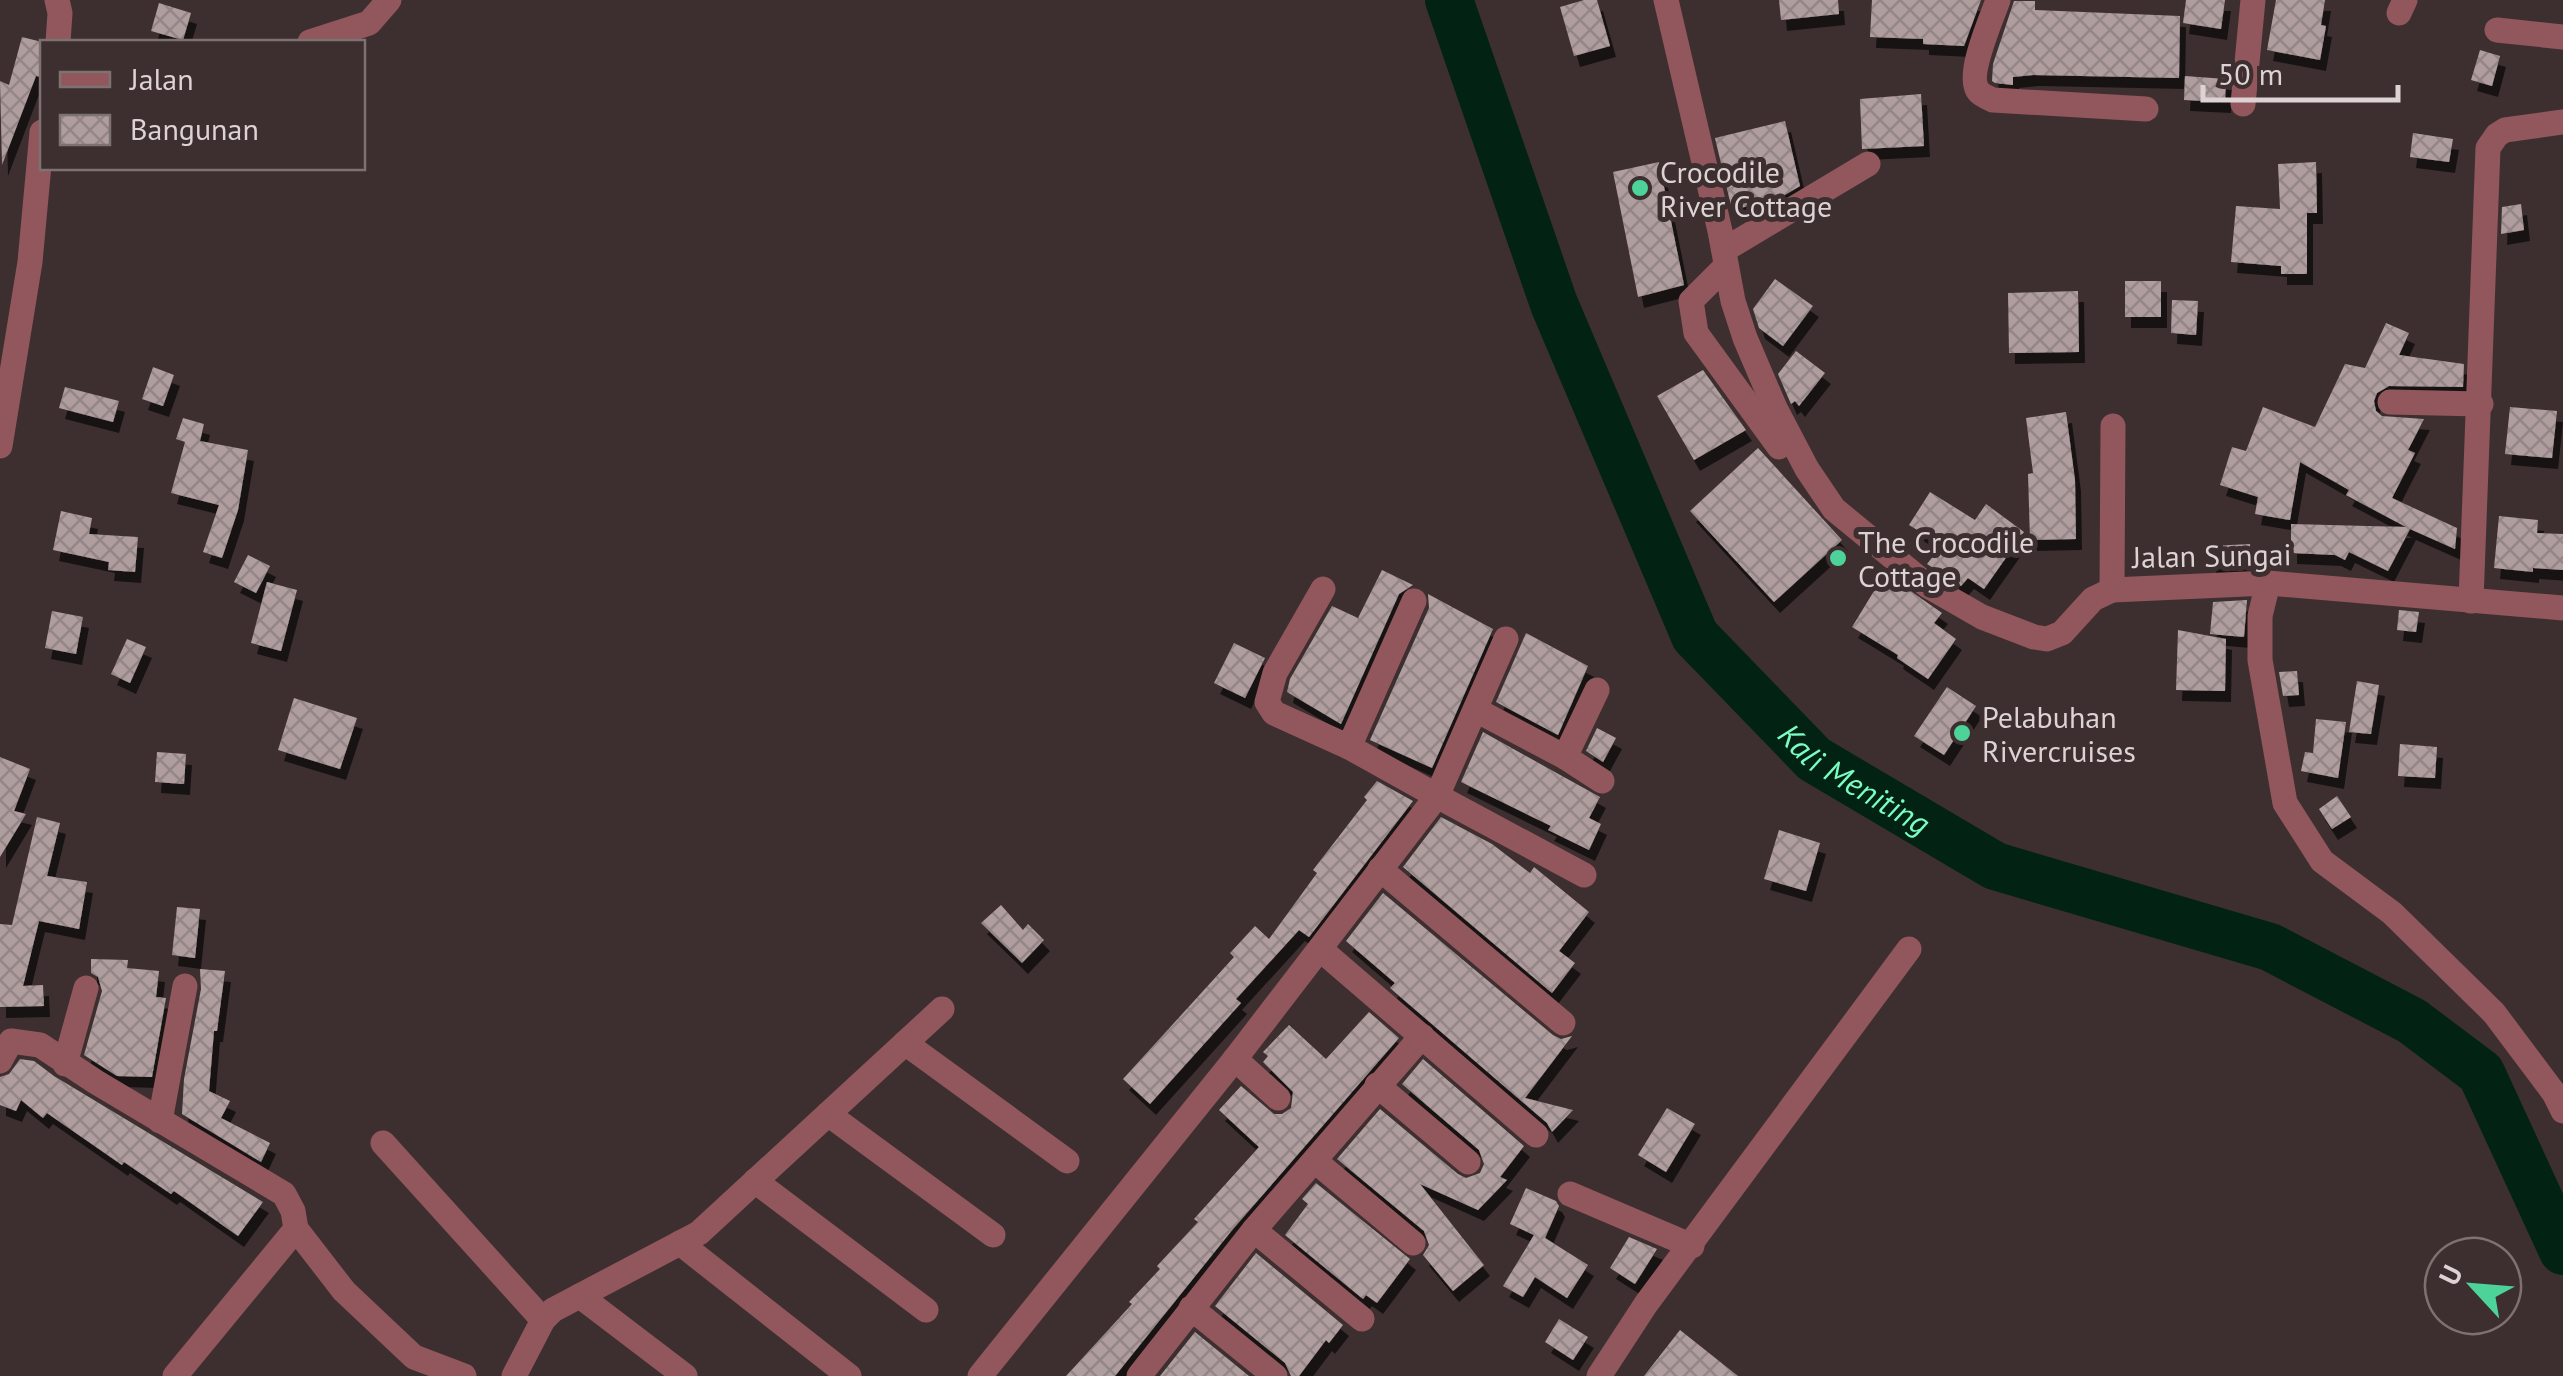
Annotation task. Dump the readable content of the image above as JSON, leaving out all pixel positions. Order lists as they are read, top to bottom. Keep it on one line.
{"streets":{"street":["Jalan Sungai"]},"water":["Kali Meniting"],"places":["Crocodile River Cottage","The Crocodile Cottage","Pelabuhan Rivercruises"],"legend":["Jalan","Bangunan"],"scale_bar":"50 m","north":"top left"}
